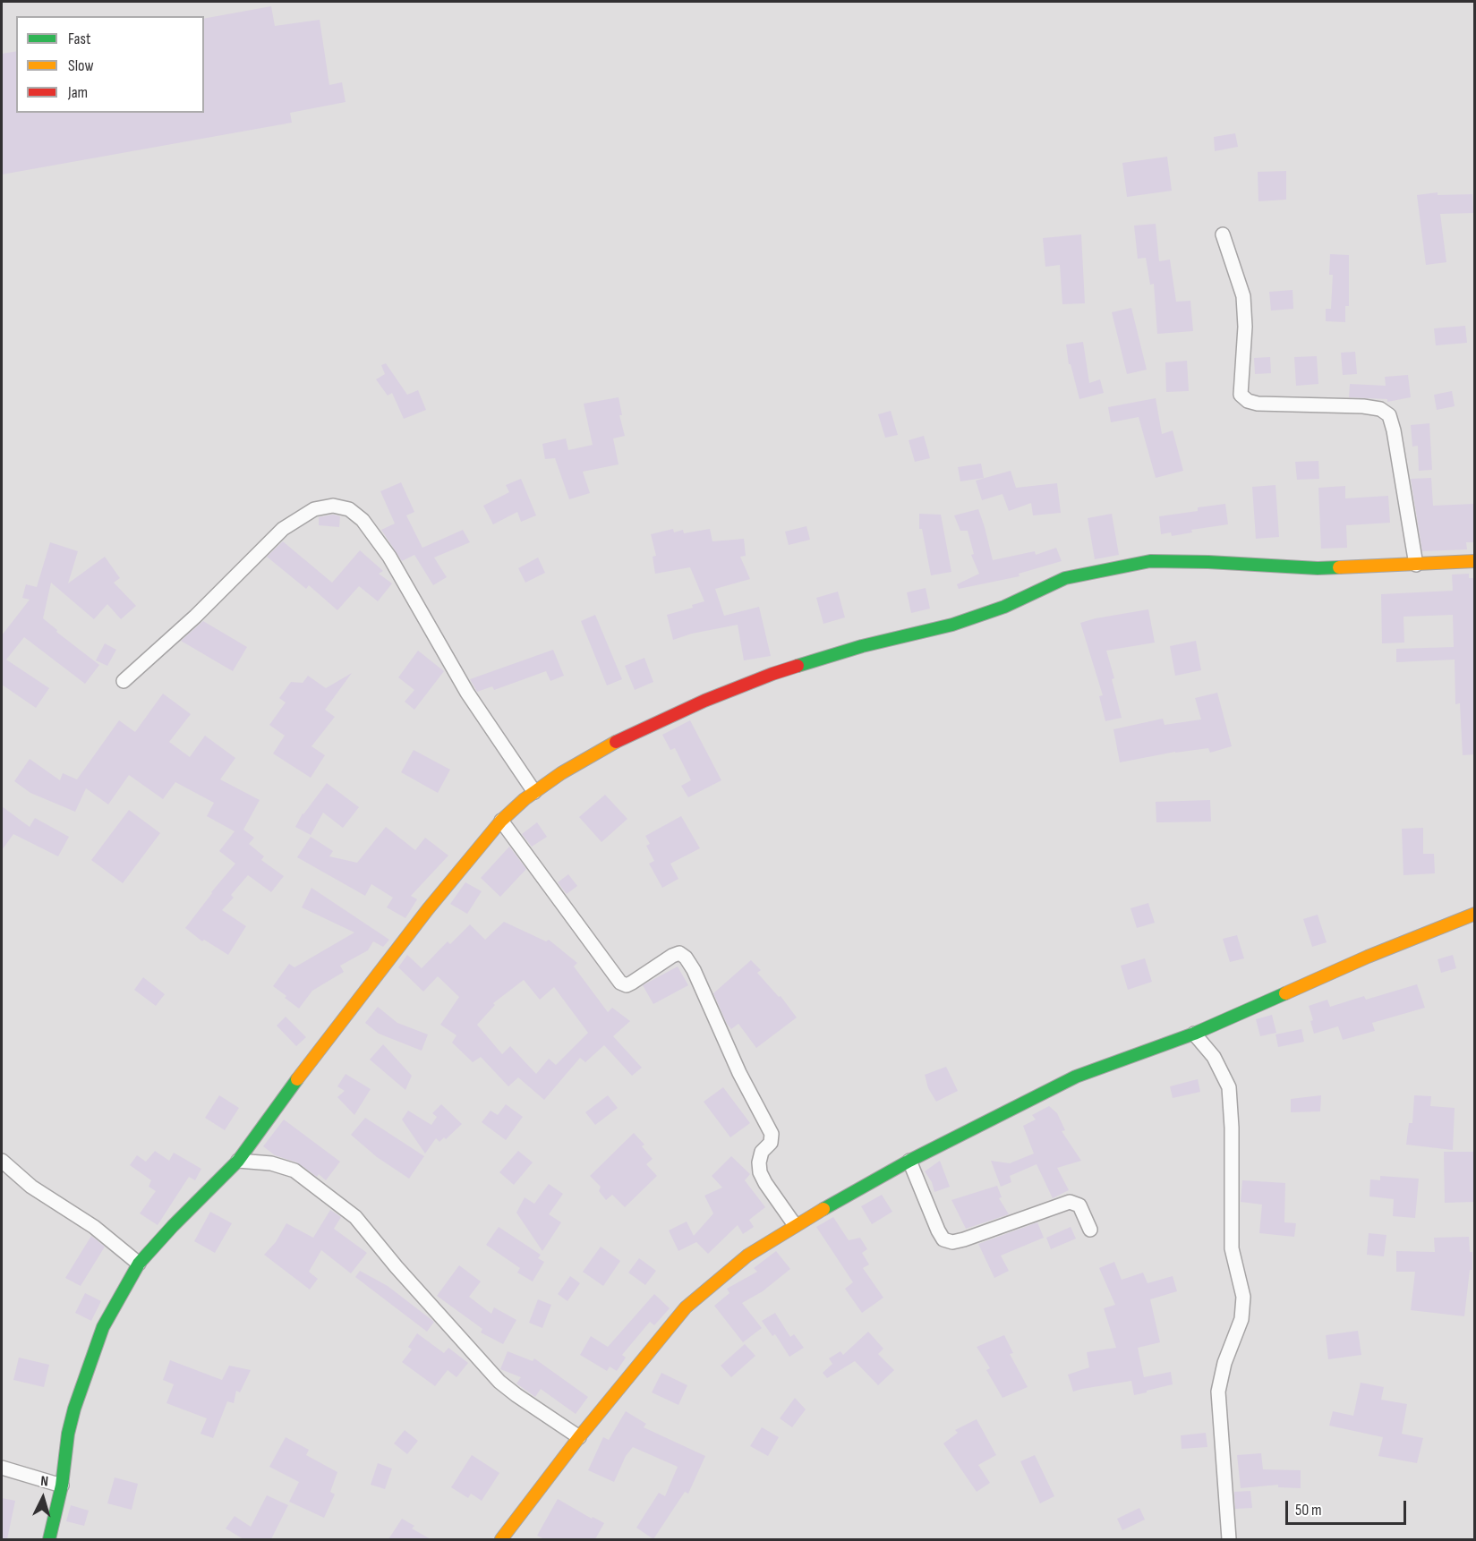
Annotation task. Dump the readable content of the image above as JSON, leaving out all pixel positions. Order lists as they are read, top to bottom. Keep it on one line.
{"legend":["Fast","Slow","Jam"],"scale_bar":"50 m","north":"top"}
